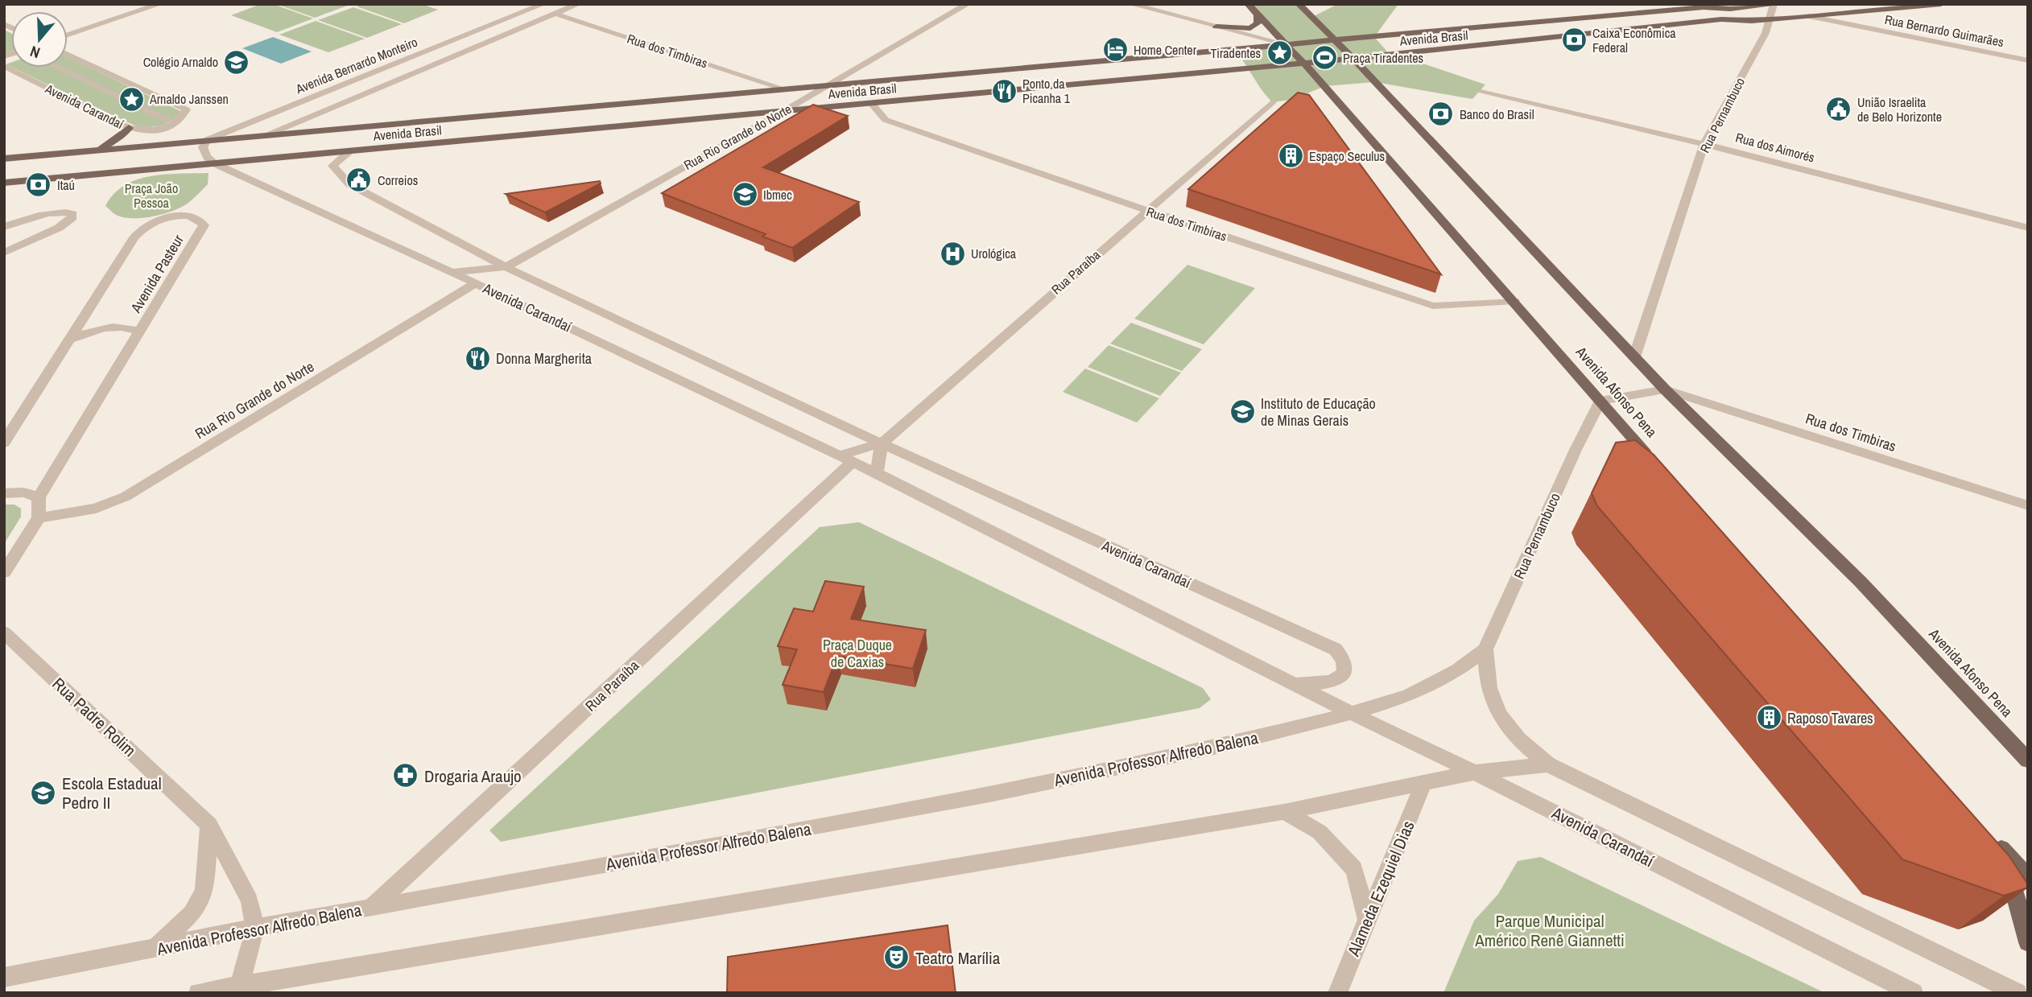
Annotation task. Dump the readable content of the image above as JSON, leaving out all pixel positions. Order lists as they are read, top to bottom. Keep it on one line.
{"streets":{"main road":["Avenida Brasil","Avenida Afonso Pena"],"street":["Rua Bernardo Guimarães","Rua dos Timbiras","Avenida Bernardo Monteiro","Avenida Carandaí","Rua Pernambuco","Rua Rio Grande do Norte","Rua dos Aimorés","Rua Paraíba","Avenida Pasteur","Rua Padre Rolim","Avenida Professor Alfredo Balena","Alameda Ezequiel Dias"]},"crossings":[["Rua Bernardo Guimarães","Avenida Brasil"],["Avenida Brasil","Rua dos Timbiras"],["Avenida Brasil","Avenida Bernardo Monteiro"],["Avenida Brasil","Avenida Carandaí"],["Avenida Brasil","Rua Pernambuco"],["Avenida Brasil","Rua Rio Grande do Norte"],["Avenida Brasil","Avenida Afonso Pena"],["Rua dos Timbiras","Avenida Bernardo Monteiro"],["Rua dos Timbiras","Rua Paraíba"],["Rua dos Timbiras","Avenida Afonso Pena"],["Avenida Carandaí","Rua Rio Grande do Norte"],["Avenida Carandaí","Rua Paraíba"],["Avenida Carandaí","Avenida Professor Alfredo Balena"],["Rua Pernambuco","Rua dos Aimorés"],["Rua Pernambuco","Avenida Afonso Pena"],["Rua Pernambuco","Avenida Professor Alfredo Balena"],["Rua Paraíba","Avenida Professor Alfredo Balena"],["Rua Padre Rolim","Avenida Professor Alfredo Balena"]],"parks":["Praça João Pessoa","Praça Duque de Caxias","Parque Municipal Américo Renê Giannetti"],"places":{"bank":["Caixa Econômica Federal","Banco do Brasil","Itaú"],"hotel":["Home Center"],"place":["Tiradentes","Arnaldo Janssen"],"sports":["Praça Tiradentes"],"school or university":["Colégio Arnaldo","Ibmec","Instituto de Educação de Minas Gerais","Escola Estadual Pedro II"],"restaurant":["Ponto da Picanha 1","Donna Margherita"],"public building":["União Israelita de Belo Horizonte","Correios"],"building":["Espaço Seculus","Raposo Tavares"],"hospital":["Urológica"],"pharmacy":["Drogaria Araujo"],"theatre":["Teatro Marília"]},"north":"bottom"}
